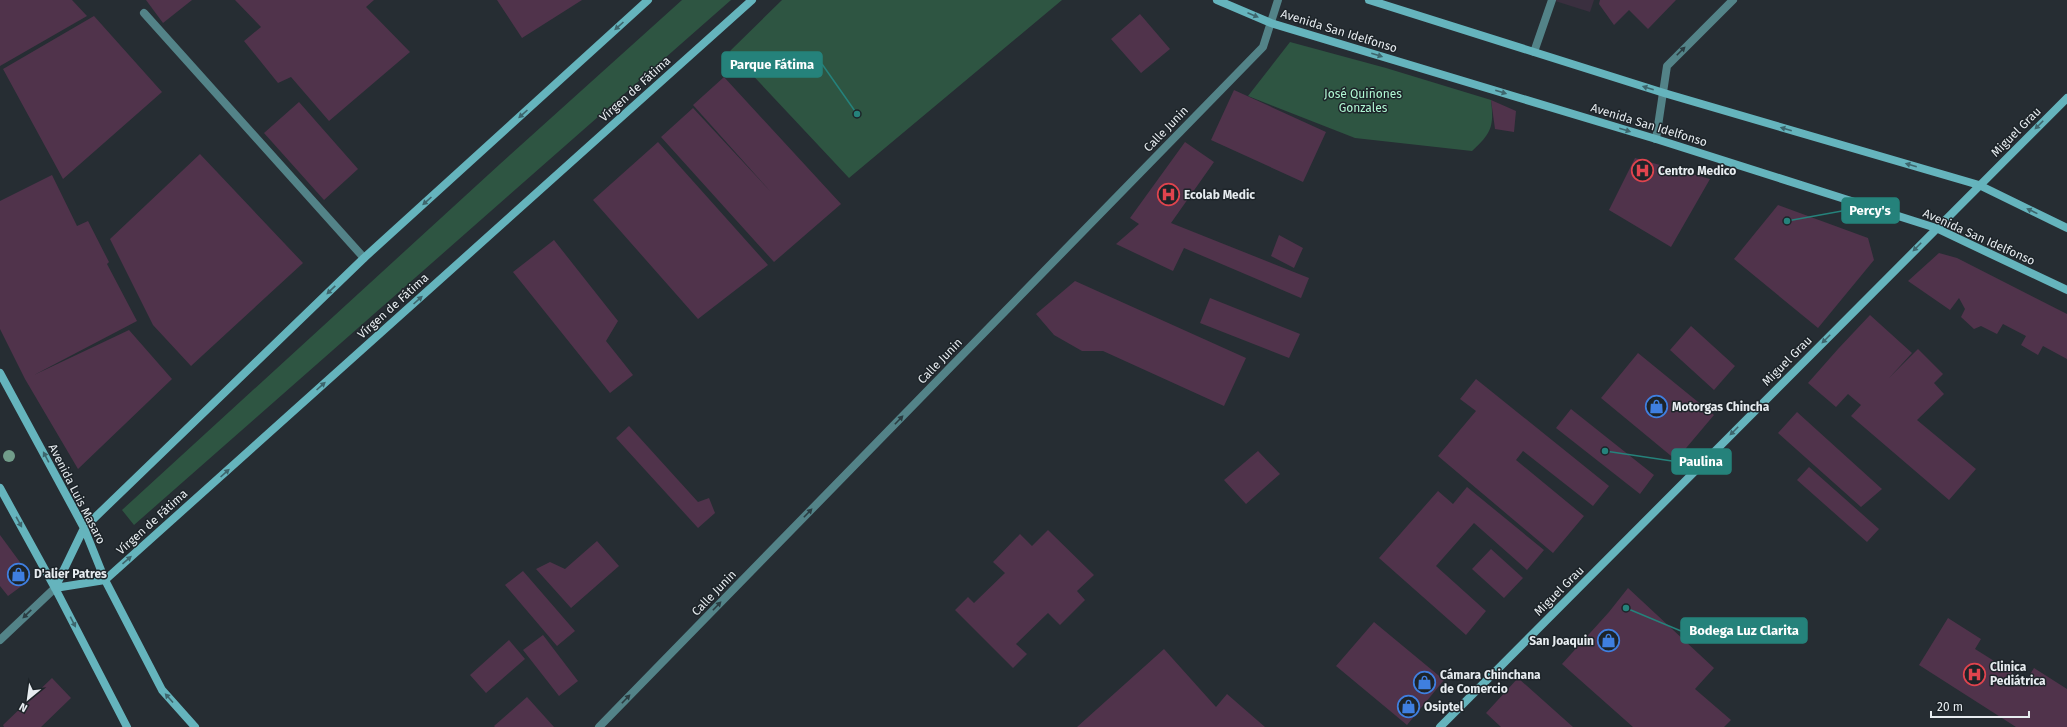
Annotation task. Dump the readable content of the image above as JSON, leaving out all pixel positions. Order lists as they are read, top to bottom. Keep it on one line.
{"streets":{"street":["Avenida San Idelfonso","Vírgen de Fátima","Calle Junin","Miguel Grau","Avenida Luis Masaro"]},"crossings":[["Avenida San Idelfonso","Calle Junin"],["Avenida San Idelfonso","Miguel Grau"],["Vírgen de Fátima","Avenida Luis Masaro"]],"one_way":["Calle Junin","Miguel Grau"],"parks":["José Quiñones Gonzales"],"places":{"other":["Parque Fátima","Percy's","Paulina","Bodega Luz Clarita"],"hospital":["Centro Medico","Ecolab Medic","Clinica Pediátrica"],"shop":["Motorgas Chincha","D'alier Patres","San Joaquin","Cámara Chinchana de Comercio","Osiptel"]},"scale_bar":"20 m","north":"bottom left"}
